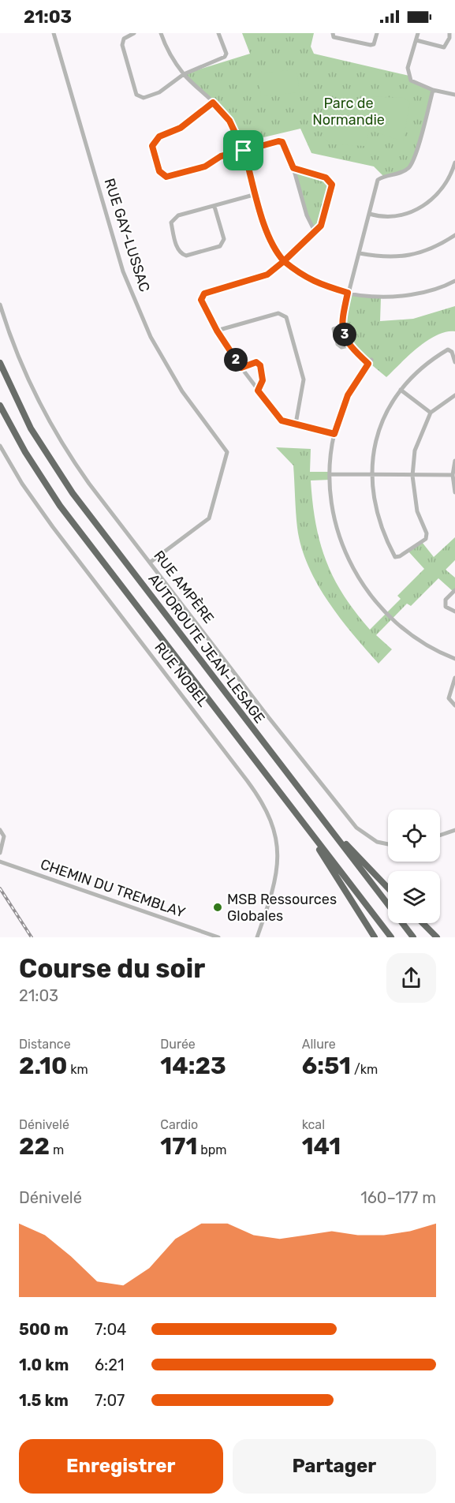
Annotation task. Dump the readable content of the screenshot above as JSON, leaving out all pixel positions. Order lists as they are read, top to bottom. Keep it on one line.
{"streets":{"highway":["AUTOROUTE JEAN-LESAGE"],"street":["RUE GAY-LUSSAC","RUE AMPÈRE","RUE NOBEL","CHEMIN DU TREMBLAY"]},"crossings":[["RUE GAY-LUSSAC","RUE AMPÈRE"]],"parks":["Parc de Normandie"],"places":["MSB Ressources Globales"],"page":{"status":"21:03","pins":["3","2"],"heading":["Course du soir","21:03"],"stats":[["Distance","2.10 km"],["Durée","14:23"],["Allure","6:51 /km"],["Dénivelé","22 m"],["Cardio","171 bpm"],["kcal","141"]],"chart":["Dénivelé","160–177 m"],"list":[{"name":"500 m","note":"7:04"},{"name":"1.0 km","note":"6:21"},{"name":"1.5 km","note":"7:07"}],"buttons":["Enregistrer","Partager"]}}
